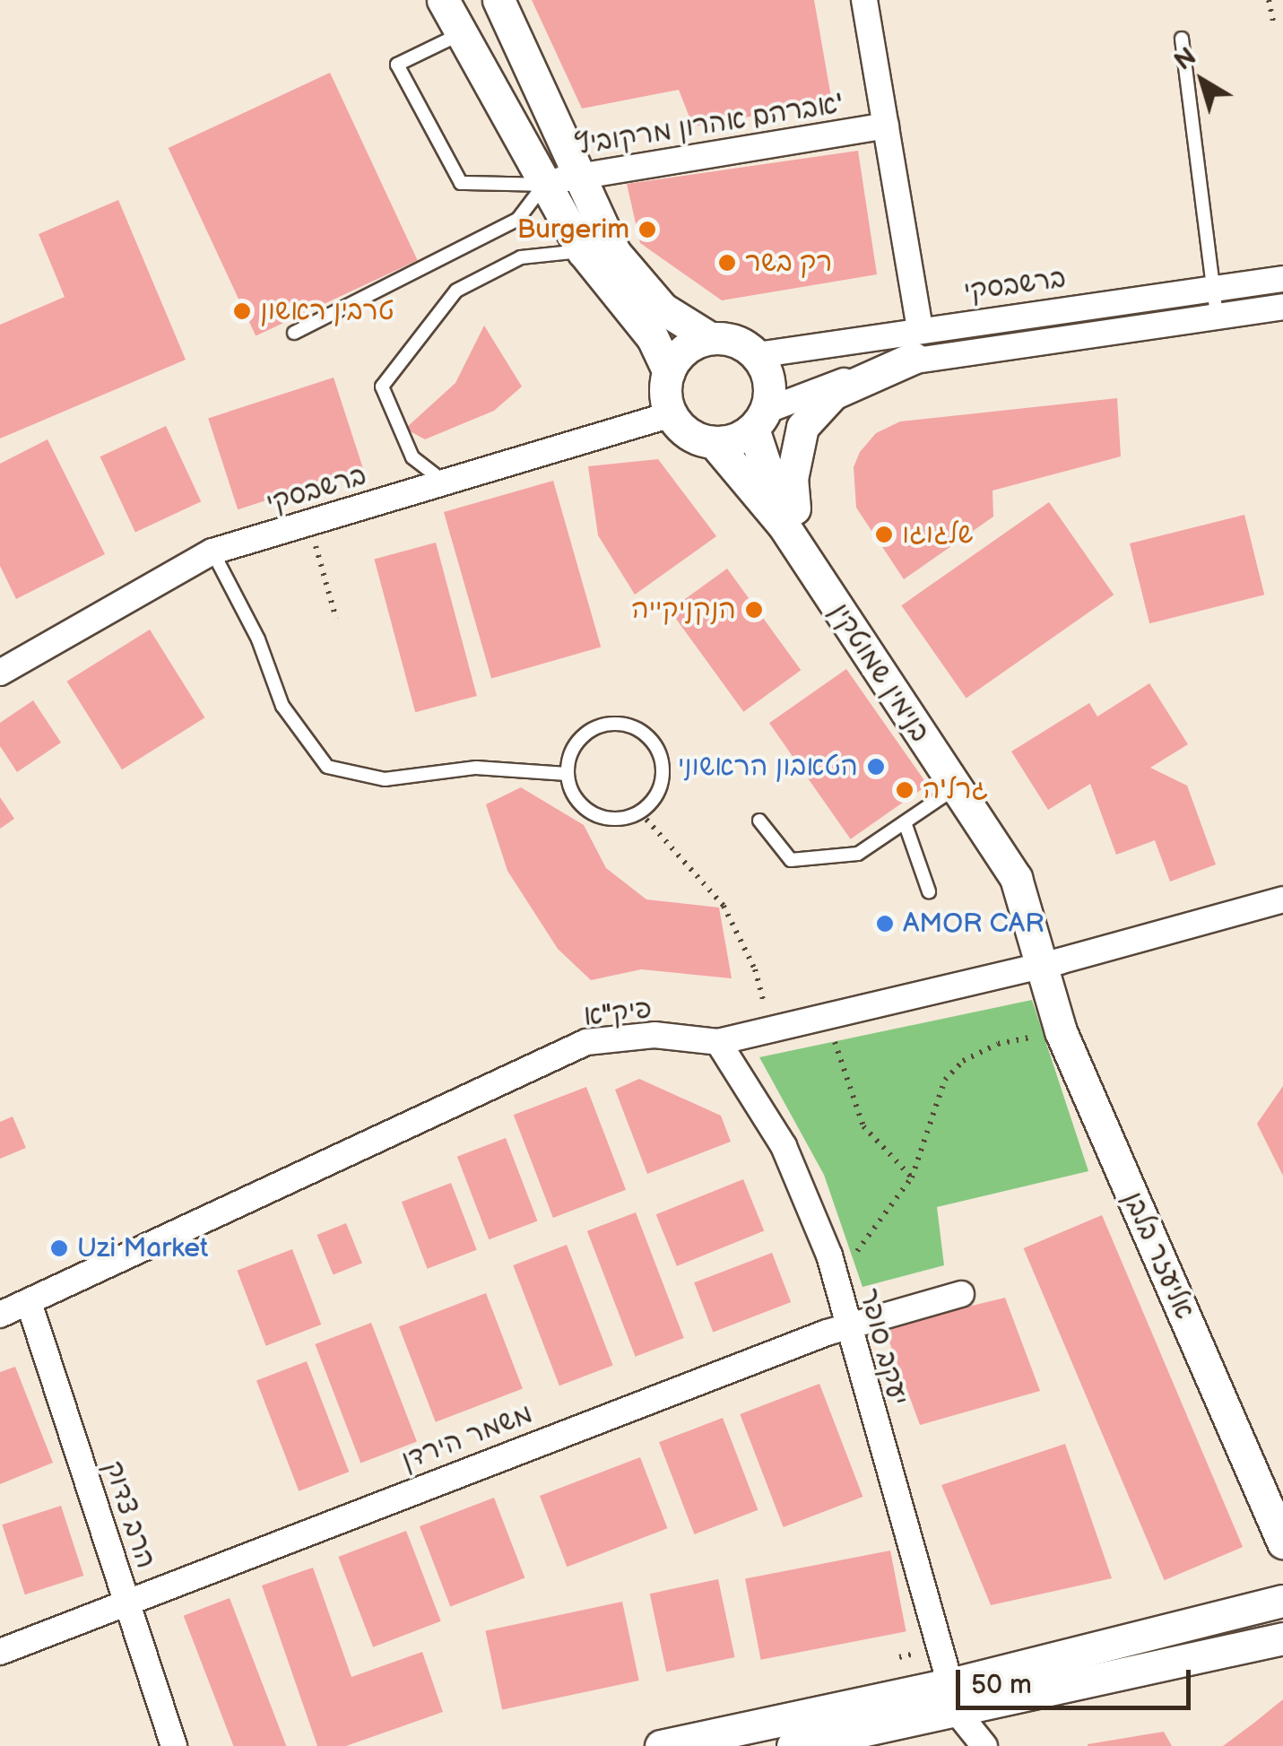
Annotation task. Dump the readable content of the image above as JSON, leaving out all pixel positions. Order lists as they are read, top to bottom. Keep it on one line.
{"streets":{"street":["אברהם אהרון מרקוביץ'","ברשבסקי","בנימין שמוטקין","פיק\"א","אליעזר בלבן","יעקב סופר","משמר הירדן","הרב צדוק"]},"crossings":[["ברשבסקי","בנימין שמוטקין"],["בנימין שמוטקין","פיק\"א"],["בנימין שמוטקין","אליעזר בלבן"],["פיק\"א","אליעזר בלבן"],["פיק\"א","יעקב סופר"],["פיק\"א","הרב צדוק"],["יעקב סופר","משמר הירדן"],["משמר הירדן","הרב צדוק"]],"places":["Burgerim","רק בשר","טרבין ראשון","שלגוגו","הנקניקייה","הטאבון הראשוני","גרל'ה","AMOR CAR","Uzi Market"],"scale_bar":"50 m","north":"top left"}
